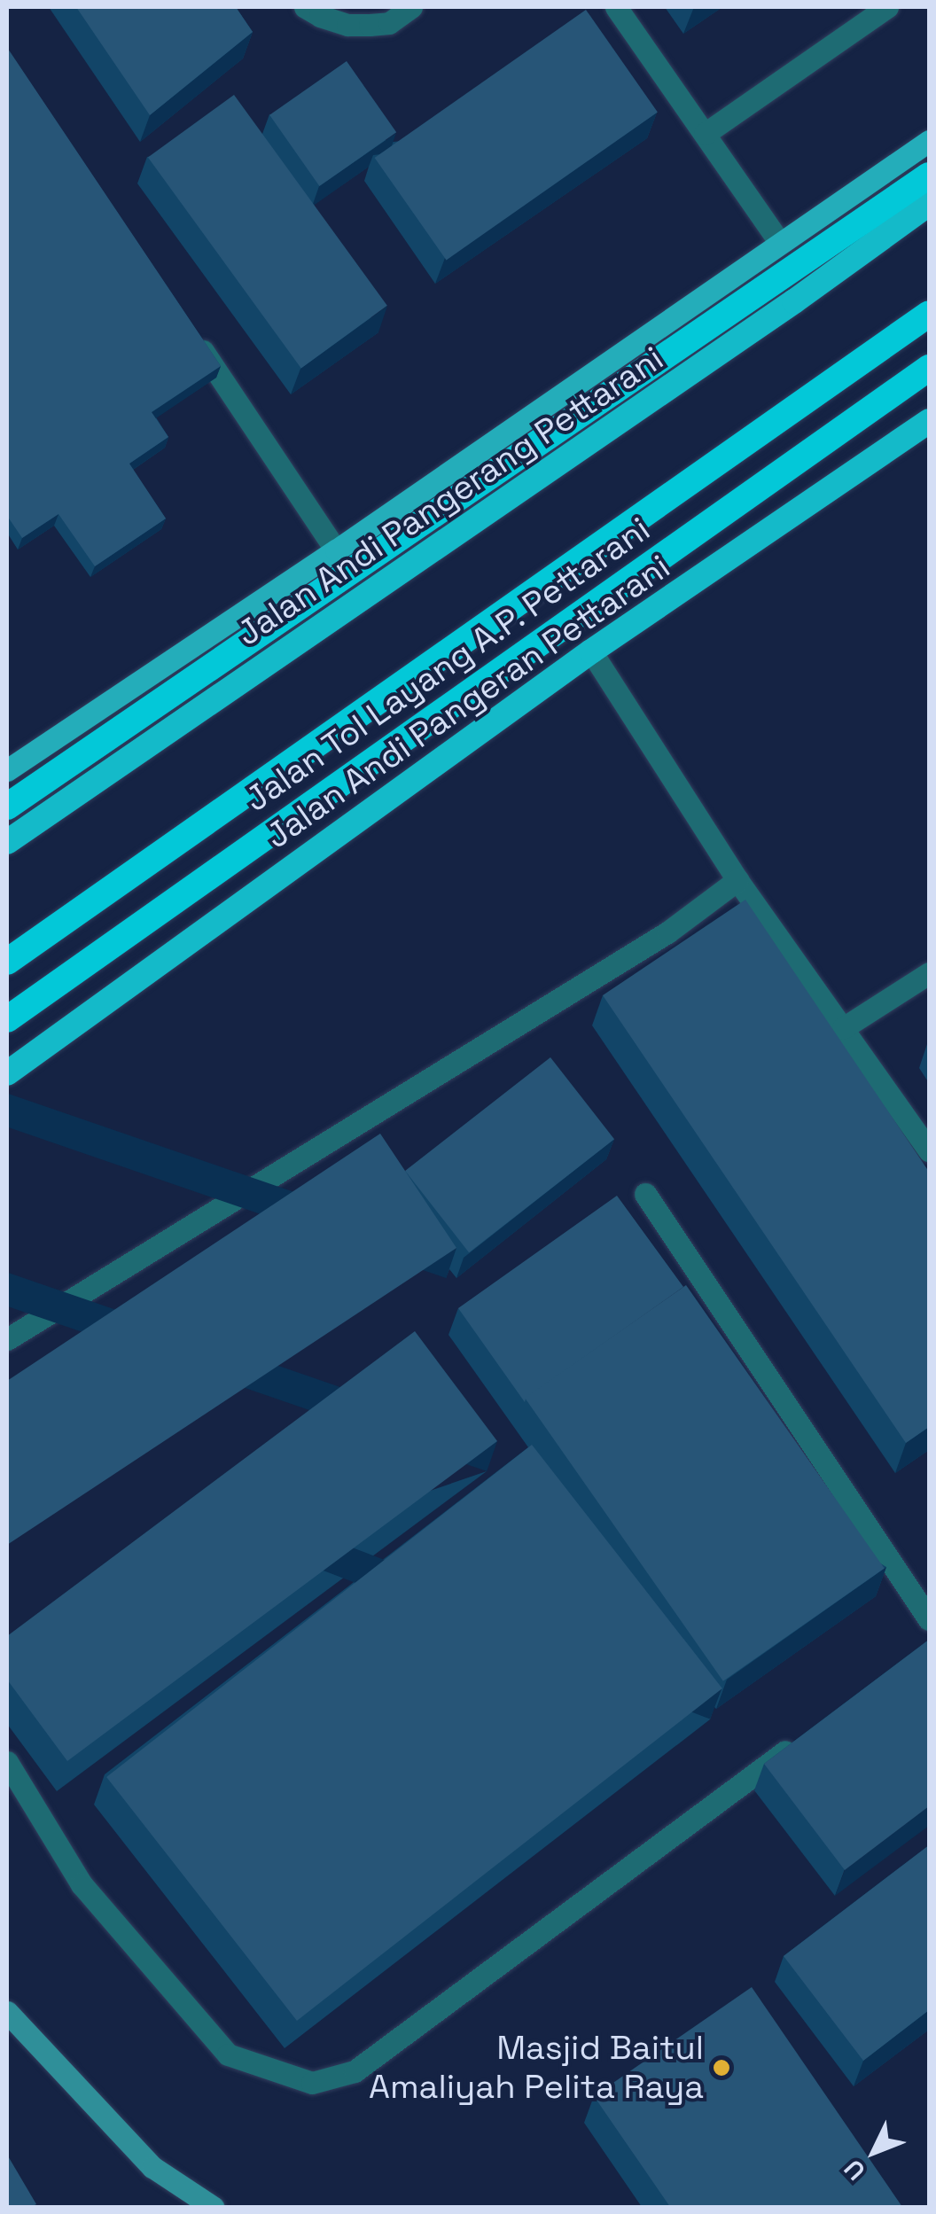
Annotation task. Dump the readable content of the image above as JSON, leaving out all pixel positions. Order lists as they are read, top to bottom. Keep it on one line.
{"streets":{"highway":["Jalan Andi Pangerang Pettarani","Jalan Tol Layang A.P. Pettarani","Jalan Andi Pangeran Pettarani"]},"places":["Masjid Baitul Amaliyah Pelita Raya"],"north":"bottom left"}
